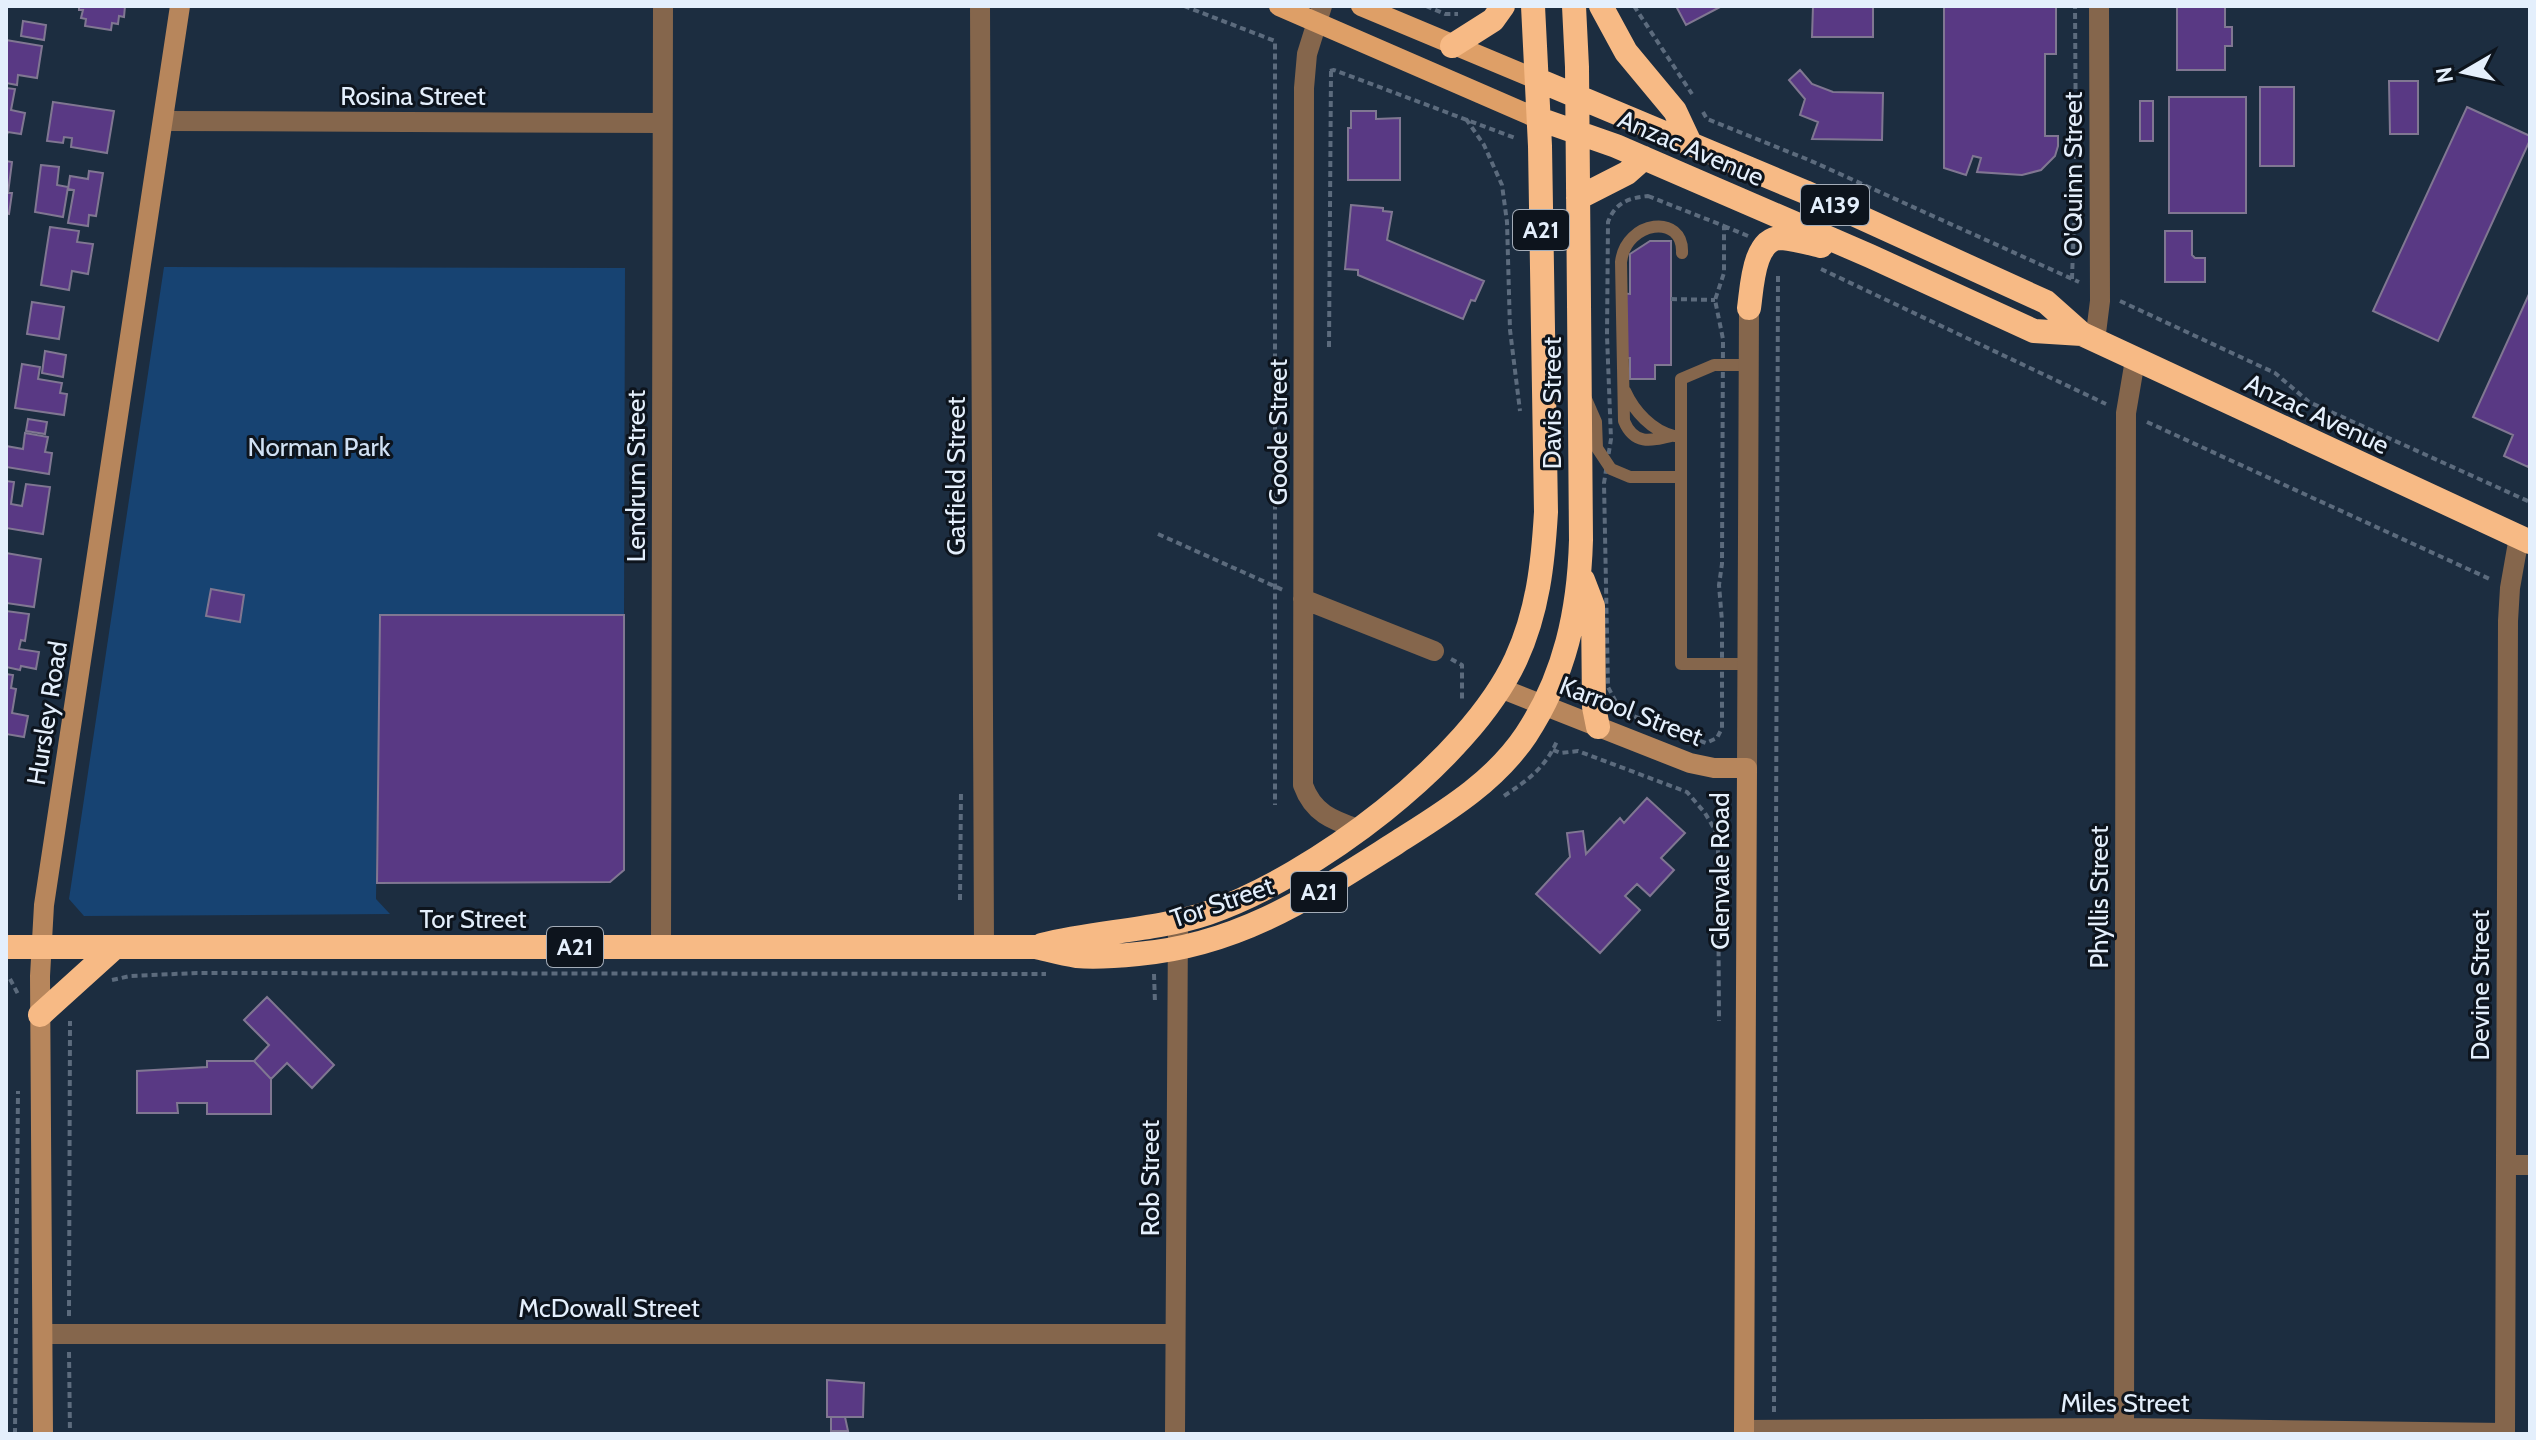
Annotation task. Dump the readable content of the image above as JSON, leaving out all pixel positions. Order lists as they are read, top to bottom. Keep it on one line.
{"streets":{"highway":["Anzac Avenue","A139","A21","Davis Street","Tor Street"],"street":["Rosina Street","O'Quinn Street","Goode Street","Lendrum Street","Gatfield Street","Karrool Street","Hursley Road","Glenvale Road","Phyllis Street","Devine Street","Rob Street","McDowall Street","Miles Street"]},"crossings":[["Rosina Street","Lendrum Street"],["Rosina Street","Hursley Road"],["Anzac Avenue","O'Quinn Street"],["Anzac Avenue","A21"],["Anzac Avenue","Davis Street"],["Anzac Avenue","Goode Street"],["Anzac Avenue","Phyllis Street"],["Anzac Avenue","Devine Street"],["A21","Davis Street"],["Davis Street","Karrool Street"],["Davis Street","Tor Street"],["Goode Street","Tor Street"],["Lendrum Street","Tor Street"],["Gatfield Street","Tor Street"],["Karrool Street","Glenvale Road"],["Karrool Street","Tor Street"],["Hursley Road","Tor Street"],["Hursley Road","McDowall Street"],["Glenvale Road","Miles Street"],["Phyllis Street","Miles Street"],["Tor Street","Rob Street"],["Devine Street","Miles Street"],["Rob Street","McDowall Street"]],"parks":["Norman Park"],"north":"left"}
